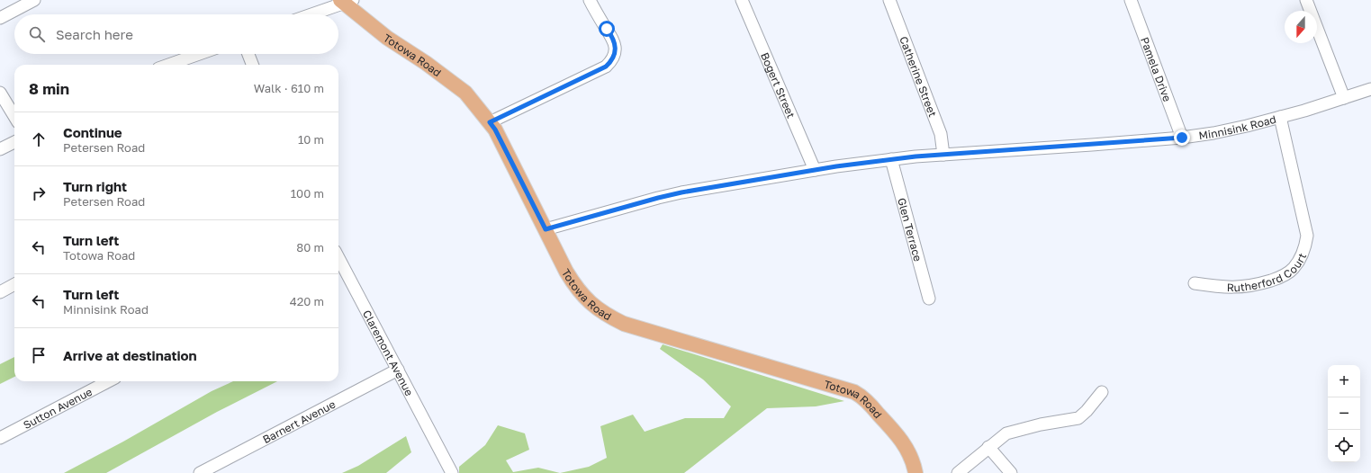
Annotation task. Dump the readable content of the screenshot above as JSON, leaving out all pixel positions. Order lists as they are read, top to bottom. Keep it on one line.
{"streets":{"main road":["Totowa Road"],"street":["Pamela Drive","Catherine Street","Bogert Street","Minnisink Road","Glen Terrace","Rutherford Court","Claremont Avenue","Sutton Avenue","Barnert Avenue"]},"crossings":[["Totowa Road","Minnisink Road"],["Pamela Drive","Minnisink Road"],["Catherine Street","Minnisink Road"],["Bogert Street","Minnisink Road"],["Minnisink Road","Glen Terrace"],["Minnisink Road","Rutherford Court"],["Claremont Avenue","Barnert Avenue"]],"north":"bottom","page":{"search":"Search here","heading":["8 min","Walk · 610 m"],"list":[["Continue","Petersen Road","10 m"],["Turn right","Petersen Road","100 m"],["Turn left","Totowa Road","80 m"],["Turn left","Minnisink Road","420 m"],"Arrive at destination"],"map_buttons":["+","−"]}}
